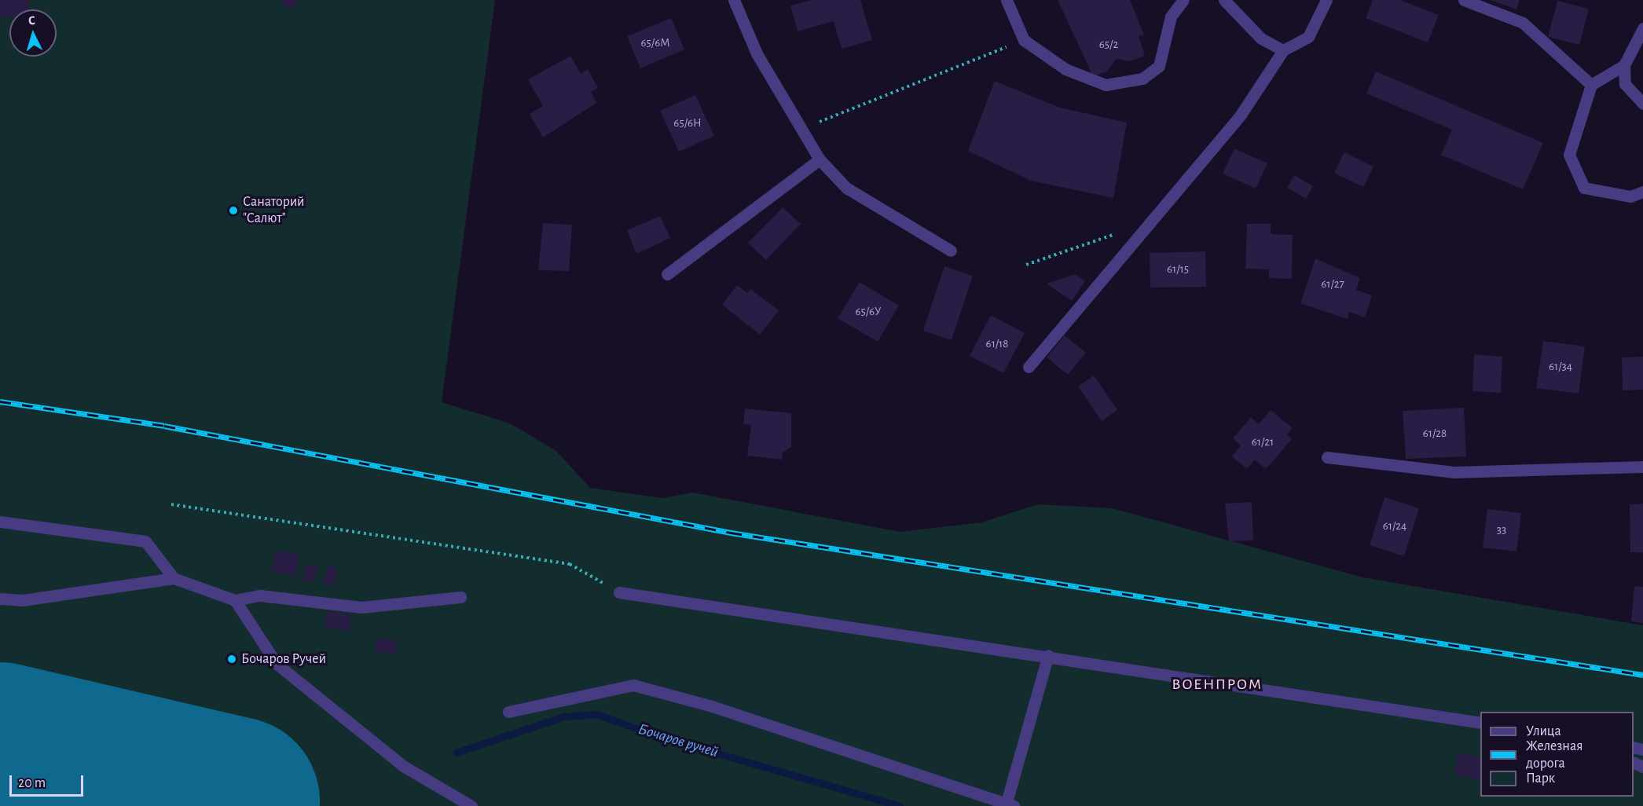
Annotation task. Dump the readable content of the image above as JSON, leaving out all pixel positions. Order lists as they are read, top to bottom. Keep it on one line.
{"districts":["ВОЕНПРОМ"],"water":["Бочаров ручей"],"places":["Санаторий \"Салют\"","Бочаров Ручей"],"house_numbers":["65/6М","65/2","65/6Н","61/15","61/27","65/6У","61/18","61/34","61/28","61/21","61/24","33"],"legend":["Улица","Железная дорога","Парк"],"scale_bar":"20 m","north":"top"}
